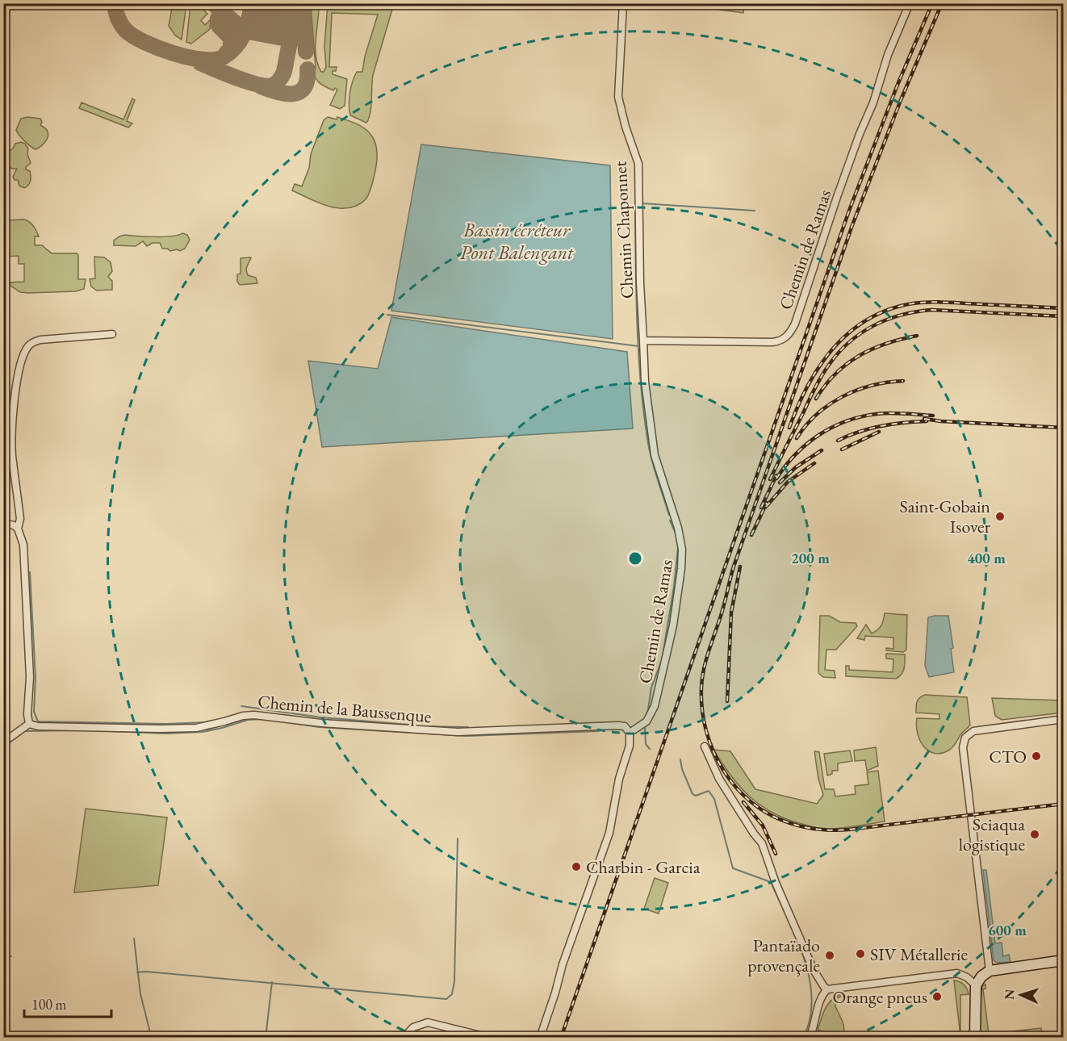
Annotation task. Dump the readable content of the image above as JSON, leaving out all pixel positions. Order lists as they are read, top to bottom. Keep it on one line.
{"streets":{"street":["Chemin Chaponnet","Chemin de Ramas","Chemin de la Baussenque"]},"crossings":[["Chemin Chaponnet","Chemin de Ramas"],["Chemin de Ramas","Chemin de la Baussenque"]],"water":["Bassin écréteur Pont Balengant"],"places":["Saint-Gobain Isover","CTO","Sciaqua logistique","Charbin - Garcia","SIV Métallerie","Pantaïado provençale","Orange pneus"],"scale_bar":"100 m","north":"left","rings":["200 m","400 m","600 m"]}
